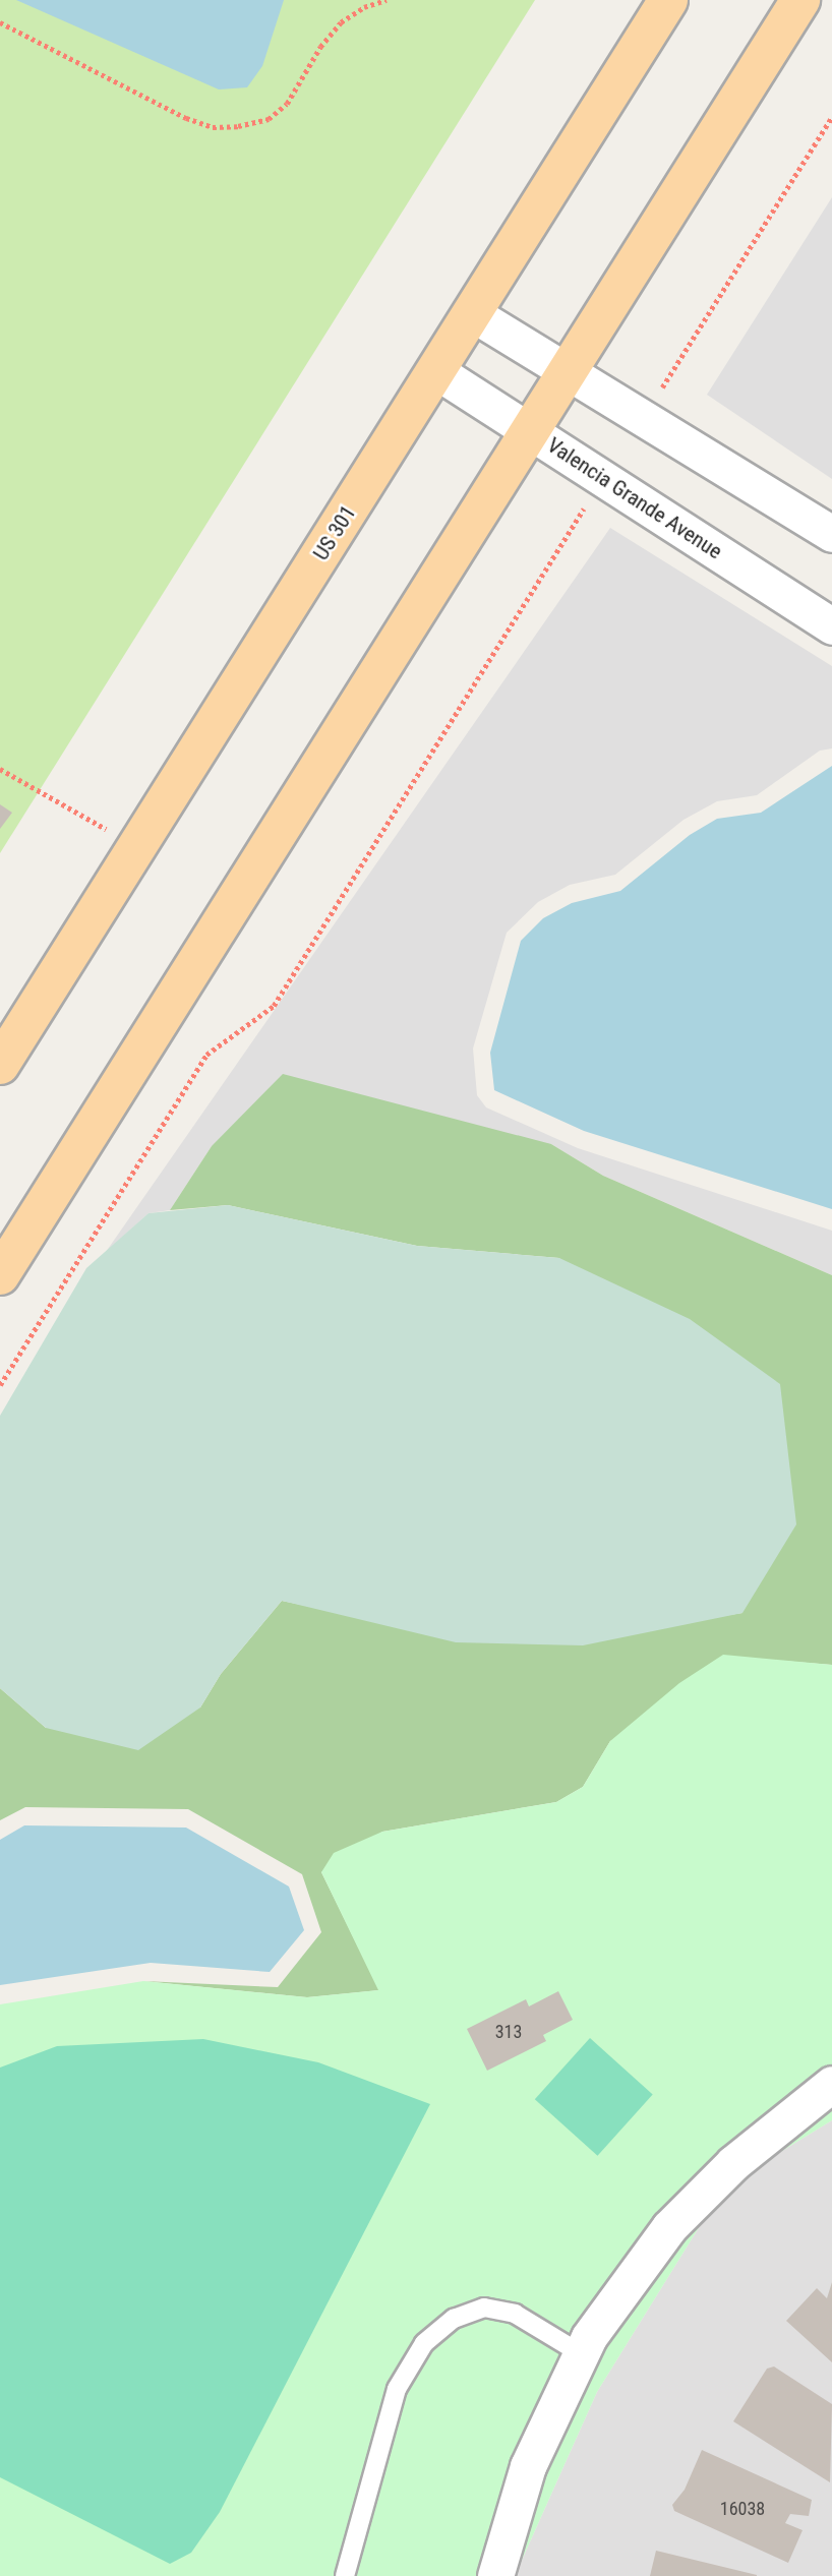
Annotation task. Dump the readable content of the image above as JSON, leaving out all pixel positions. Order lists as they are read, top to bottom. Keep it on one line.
{"streets":{"main road":["US 301"],"street":["Valencia Grande Avenue"]},"crossings":[["Valencia Grande Avenue","US 301"]],"house_numbers":["313","16038"]}
